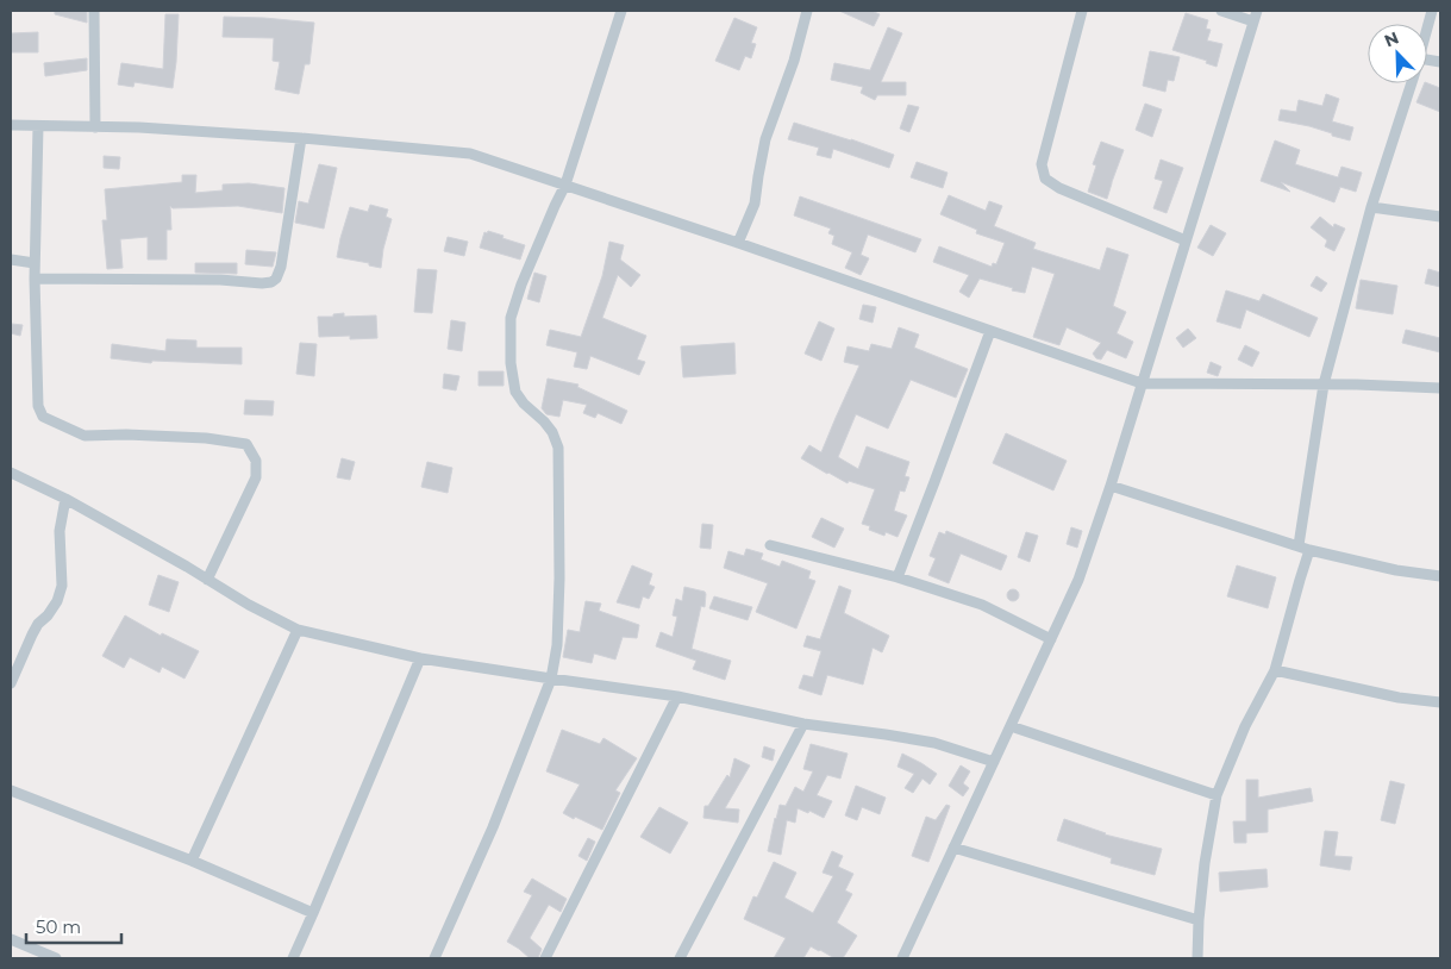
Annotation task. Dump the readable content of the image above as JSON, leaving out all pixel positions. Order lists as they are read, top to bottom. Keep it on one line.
{"scale_bar":"50 m","north":"top left"}
